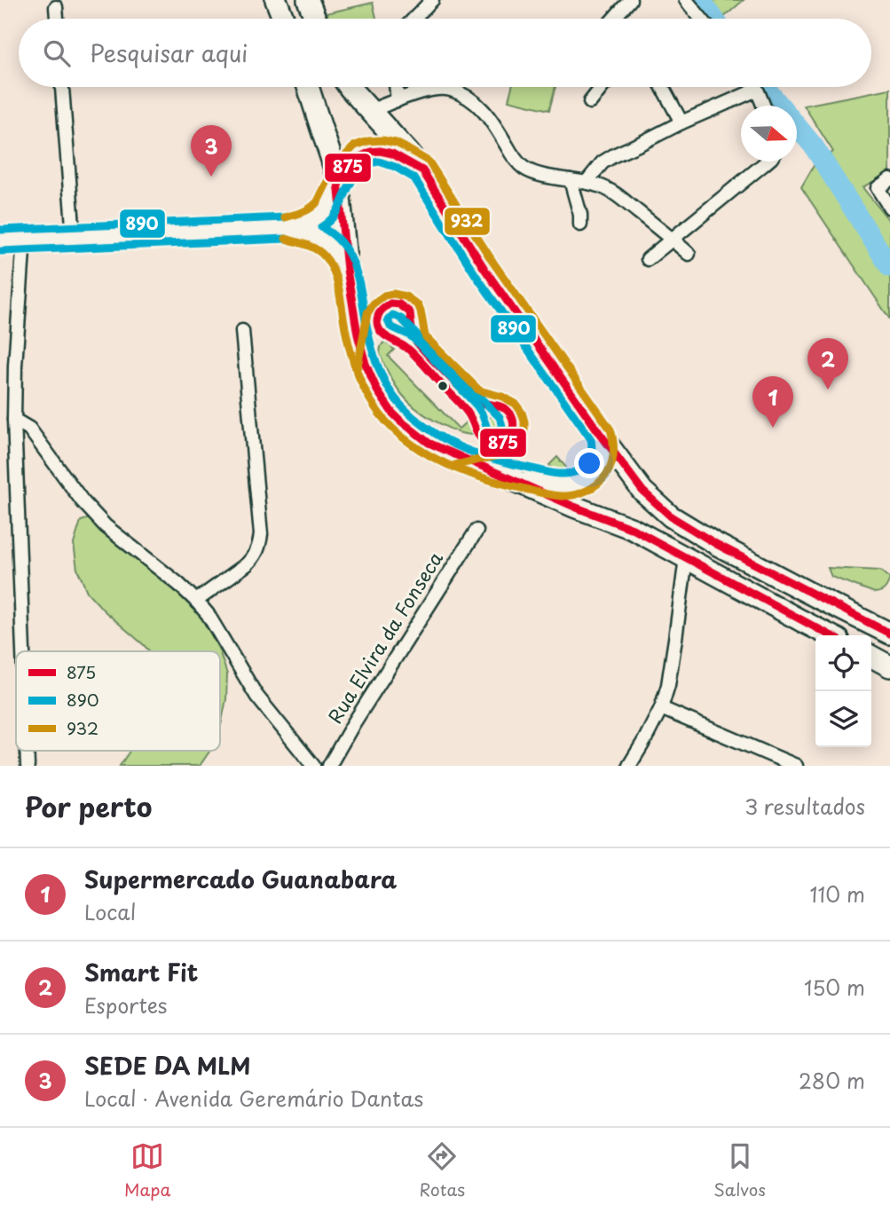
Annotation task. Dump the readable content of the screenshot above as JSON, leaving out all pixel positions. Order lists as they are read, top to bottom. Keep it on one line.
{"streets":{"street":["Rua Elvira da Fonseca"]},"lines":["transit line 932","transit line 875","transit line 890"],"legend":["875","890","932"],"north":"right","page":{"search":"Pesquisar aqui","pins":["3","2","1"],"heading":["Por perto","3 resultados"],"list":[{"mark":"1","name":"Supermercado Guanabara","note":"Local","value":"110 m"},{"mark":"2","name":"Smart Fit","note":"Esportes","value":"150 m"},{"mark":"3","name":"SEDE DA MLM","note":"Local · Avenida Geremário Dantas","value":"280 m"}],"nav":["Mapa","Rotas","Salvos"]}}
